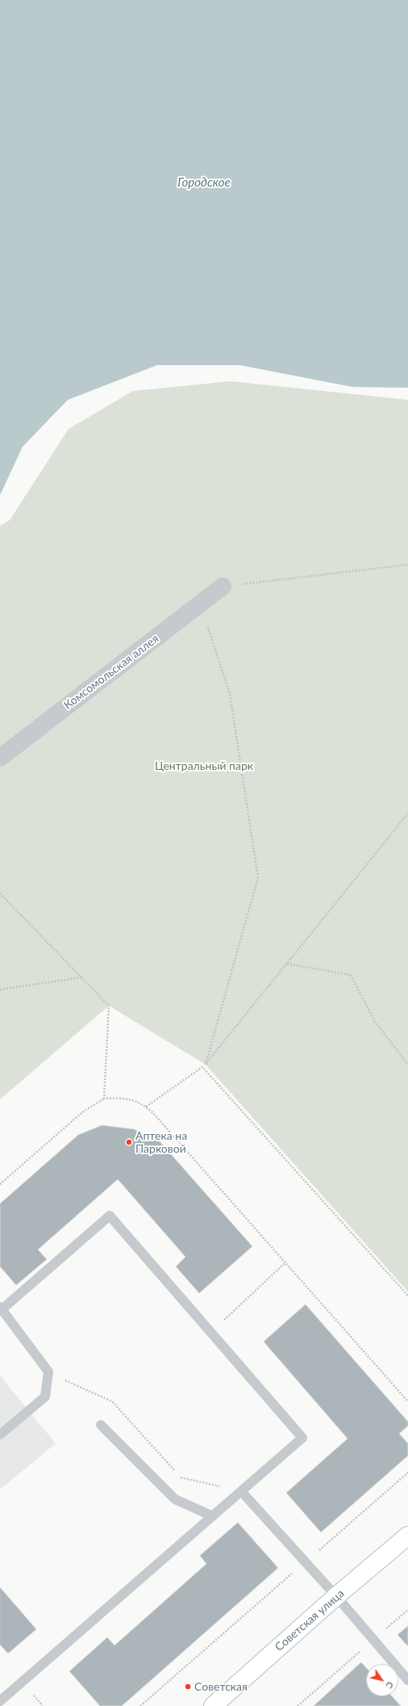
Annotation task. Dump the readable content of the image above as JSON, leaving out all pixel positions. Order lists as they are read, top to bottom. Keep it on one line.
{"streets":{"main road":["Советская улица"],"street":["Комсомольская аллея"]},"water":["Городское"],"parks":["Центральный парк"],"places":["Аптека на Парковой","Советская"],"north":"bottom right"}
